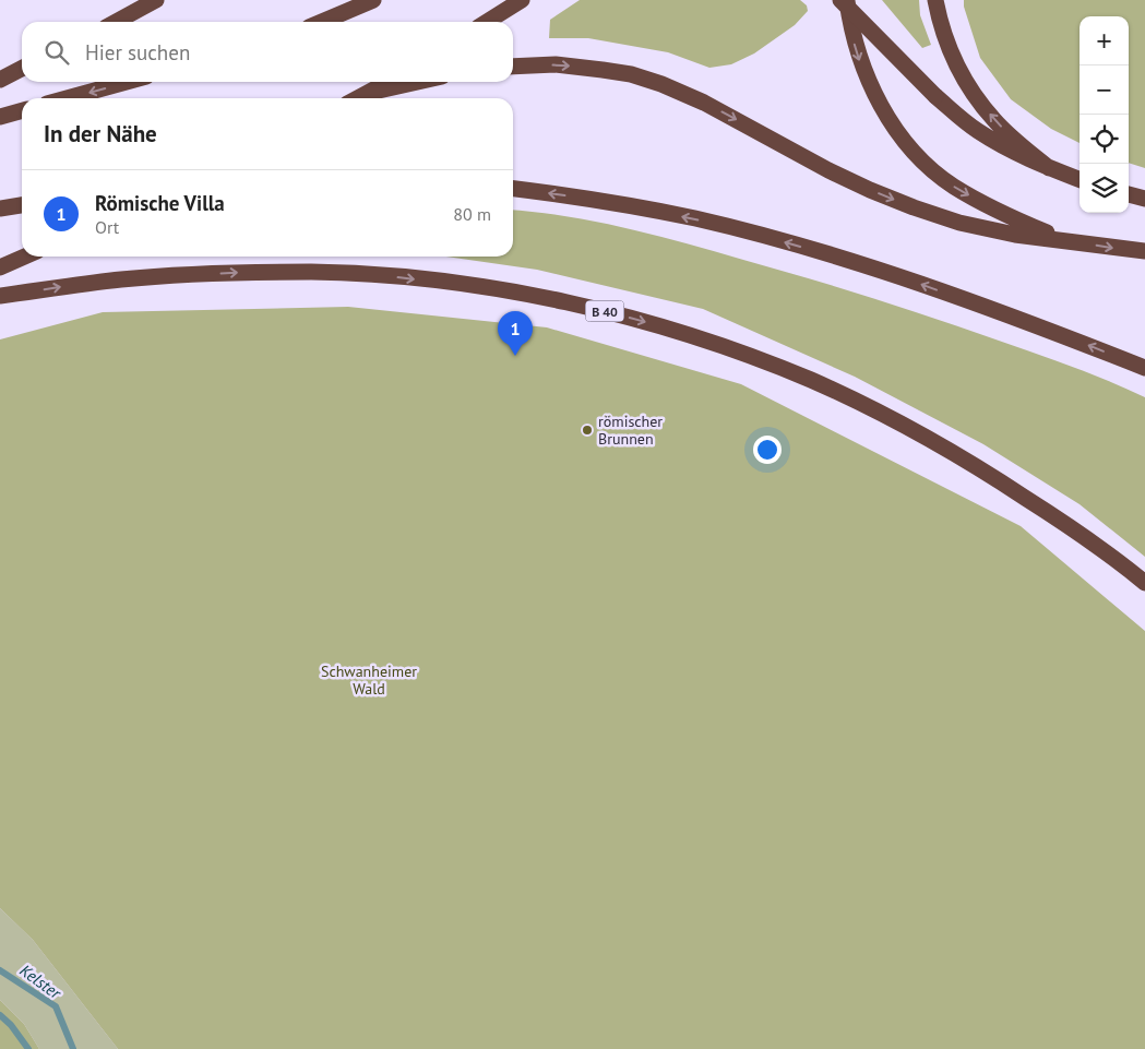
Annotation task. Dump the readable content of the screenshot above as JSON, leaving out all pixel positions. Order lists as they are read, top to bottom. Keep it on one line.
{"streets":{"highway":["B 40"]},"water":["Kelster"],"parks":["Schwanheimer Wald"],"places":["römischer Brunnen"],"page":{"map_buttons":["+","−"],"search":"Hier suchen","heading":"In der Nähe","list":[{"mark":"1","name":"Römische Villa","note":"Ort","value":"80 m"}],"pins":"1"}}
